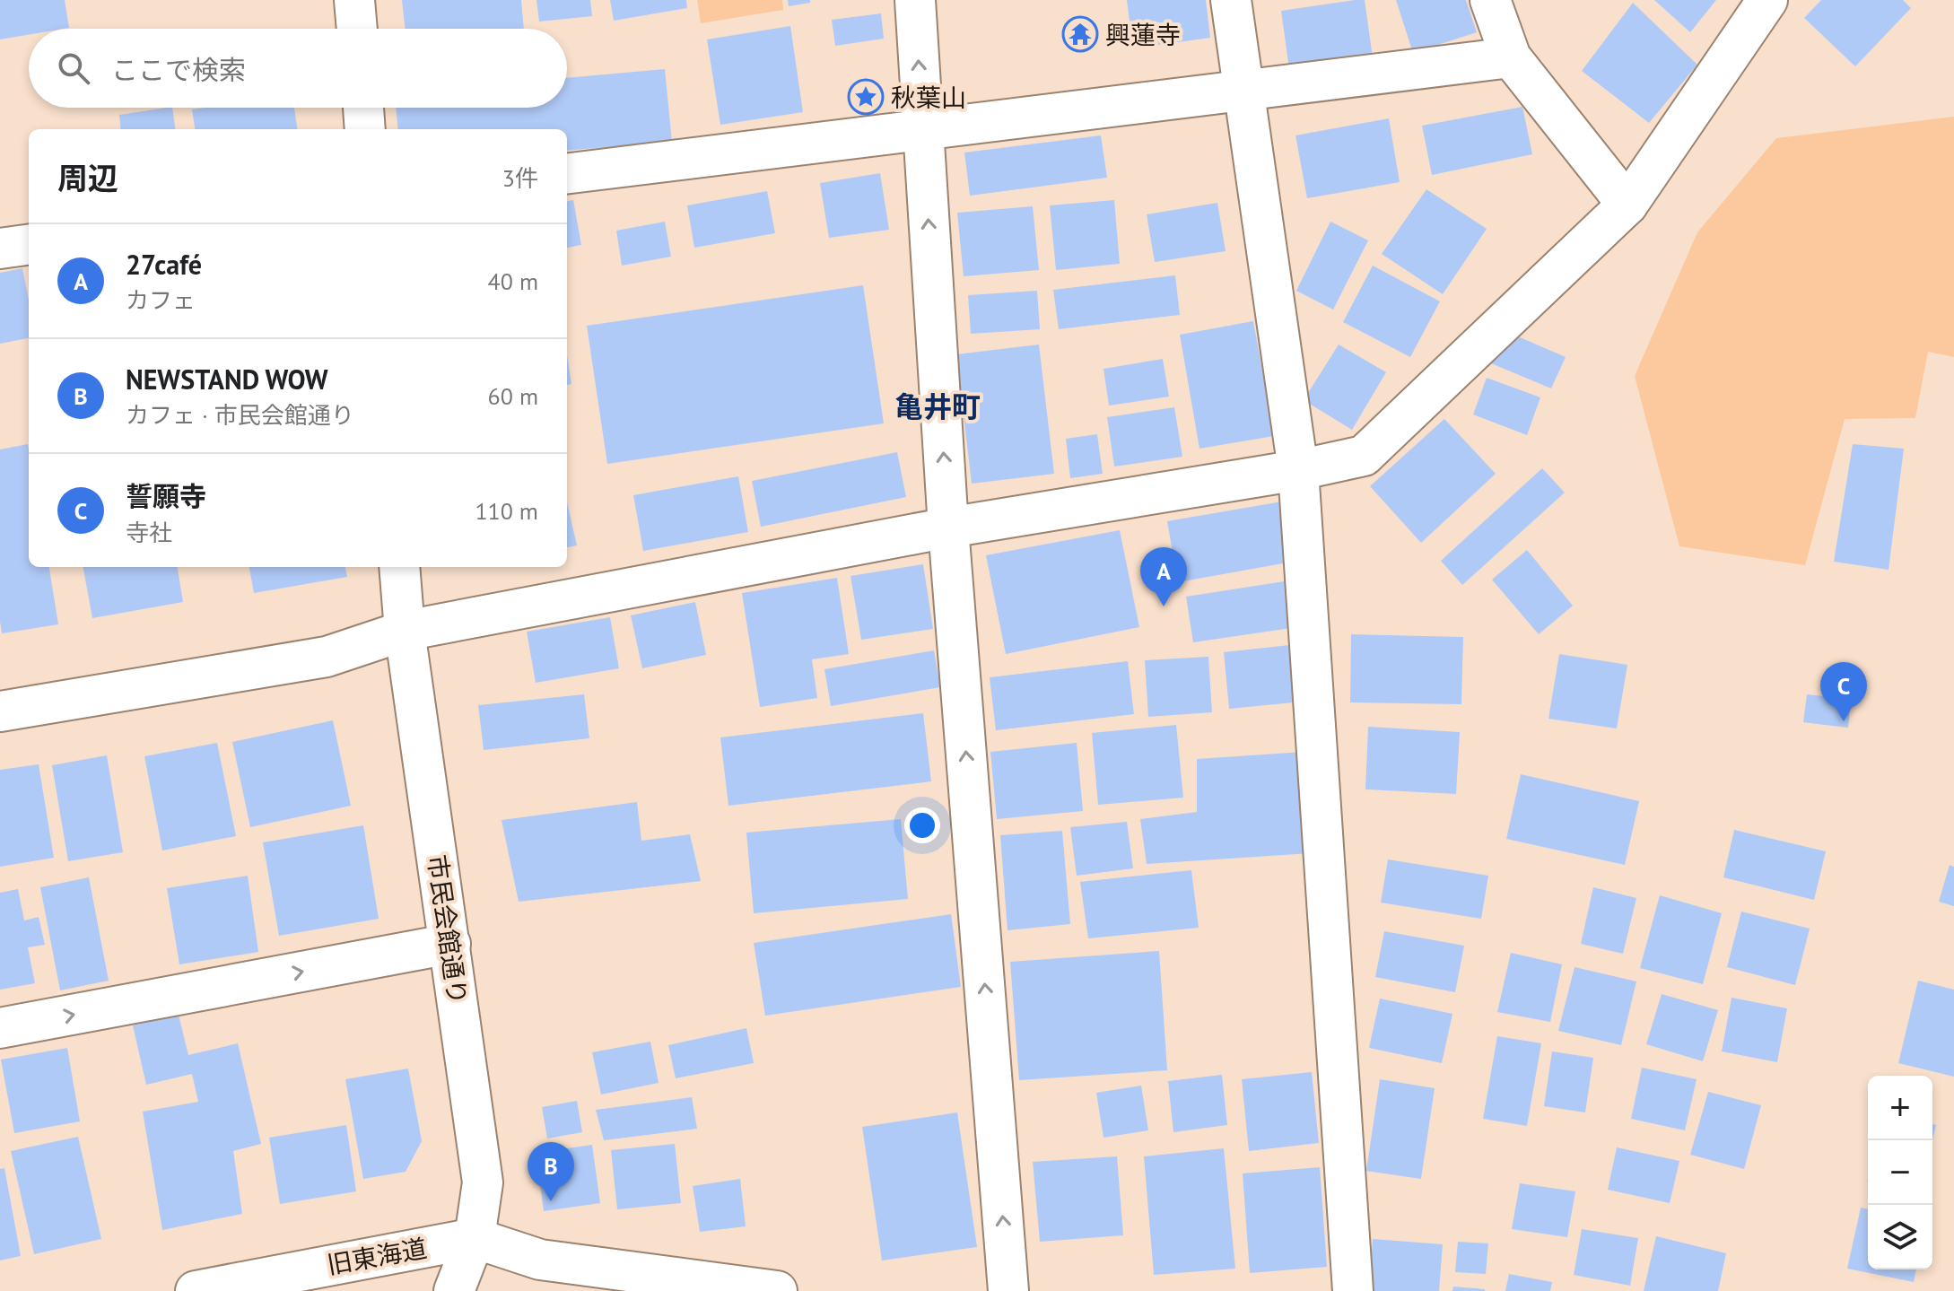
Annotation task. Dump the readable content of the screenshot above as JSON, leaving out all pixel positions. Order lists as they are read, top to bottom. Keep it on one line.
{"streets":{"street":["市民会館通り","旧東海道"]},"crossings":[["市民会館通り","旧東海道"]],"districts":["亀井町"],"places":{"temple":["興蓮寺"],"place":["秋葉山"]},"page":{"search":"ここで検索","heading":["周辺","3件"],"list":[{"mark":"A","name":"27café","note":"カフェ","value":"40 m"},{"mark":"B","name":"NEWSTAND WOW","note":"カフェ · 市民会館通り","value":"60 m"},{"mark":"C","name":"誓願寺","note":"寺社","value":"110 m"}],"pins":["A","C","B"],"map_buttons":["+","−"]}}
